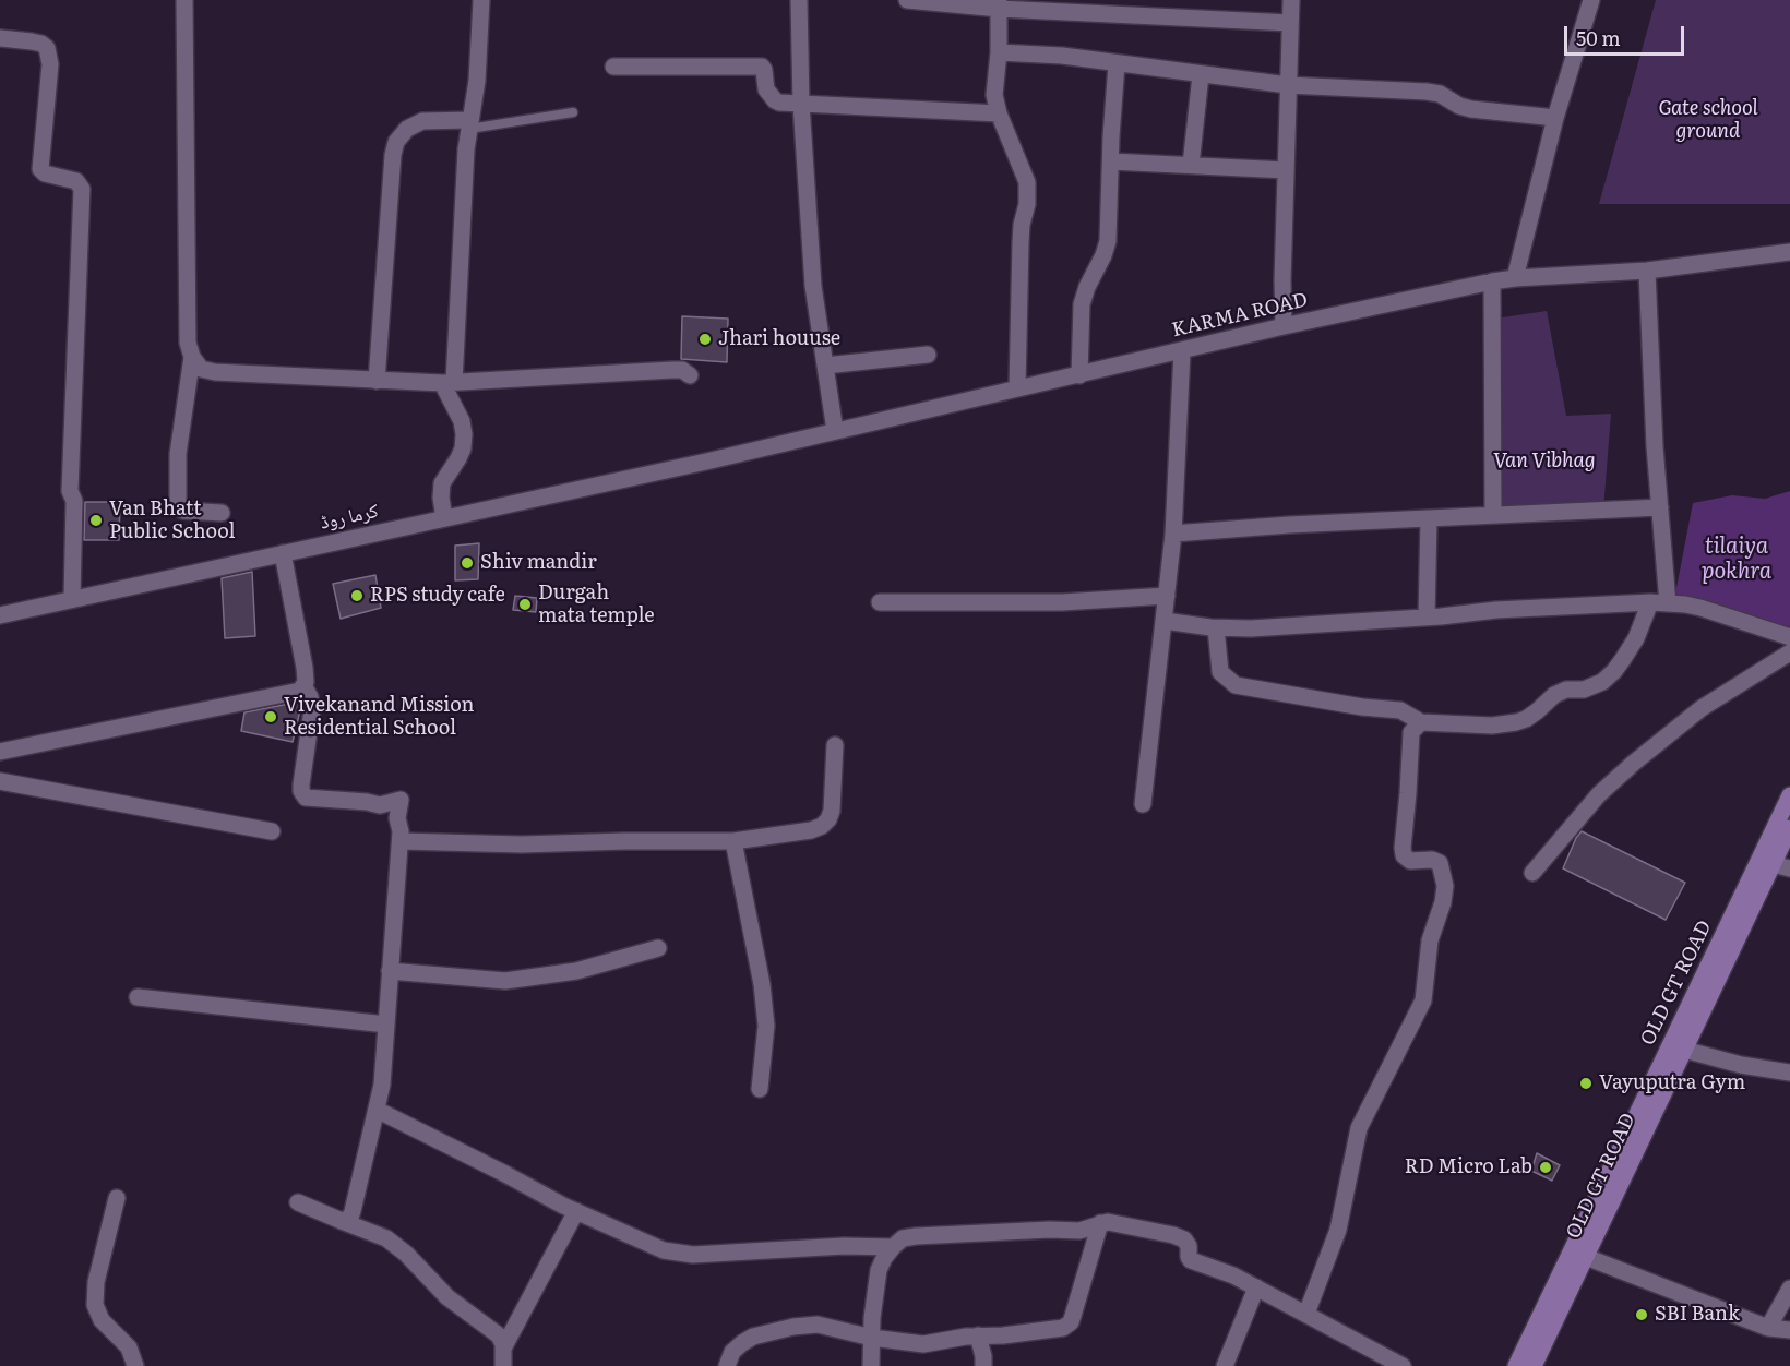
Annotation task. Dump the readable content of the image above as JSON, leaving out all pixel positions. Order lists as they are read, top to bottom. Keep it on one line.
{"streets":{"main road":["OLD GT ROAD"],"street":["KARMA ROAD","کرما روڈ"]},"crossings":[["KARMA ROAD","کرما روڈ"]],"water":["tilaiya pokhra"],"parks":["Gate school ground","Van Vibhag"],"places":["Jhari houuse","Van Bhatt Public School","Shiv mandir","RPS study cafe","Durgah mata temple","Vivekanand Mission Residential School","Vayuputra Gym","RD Micro Lab","SBI Bank"],"scale_bar":"50 m"}
